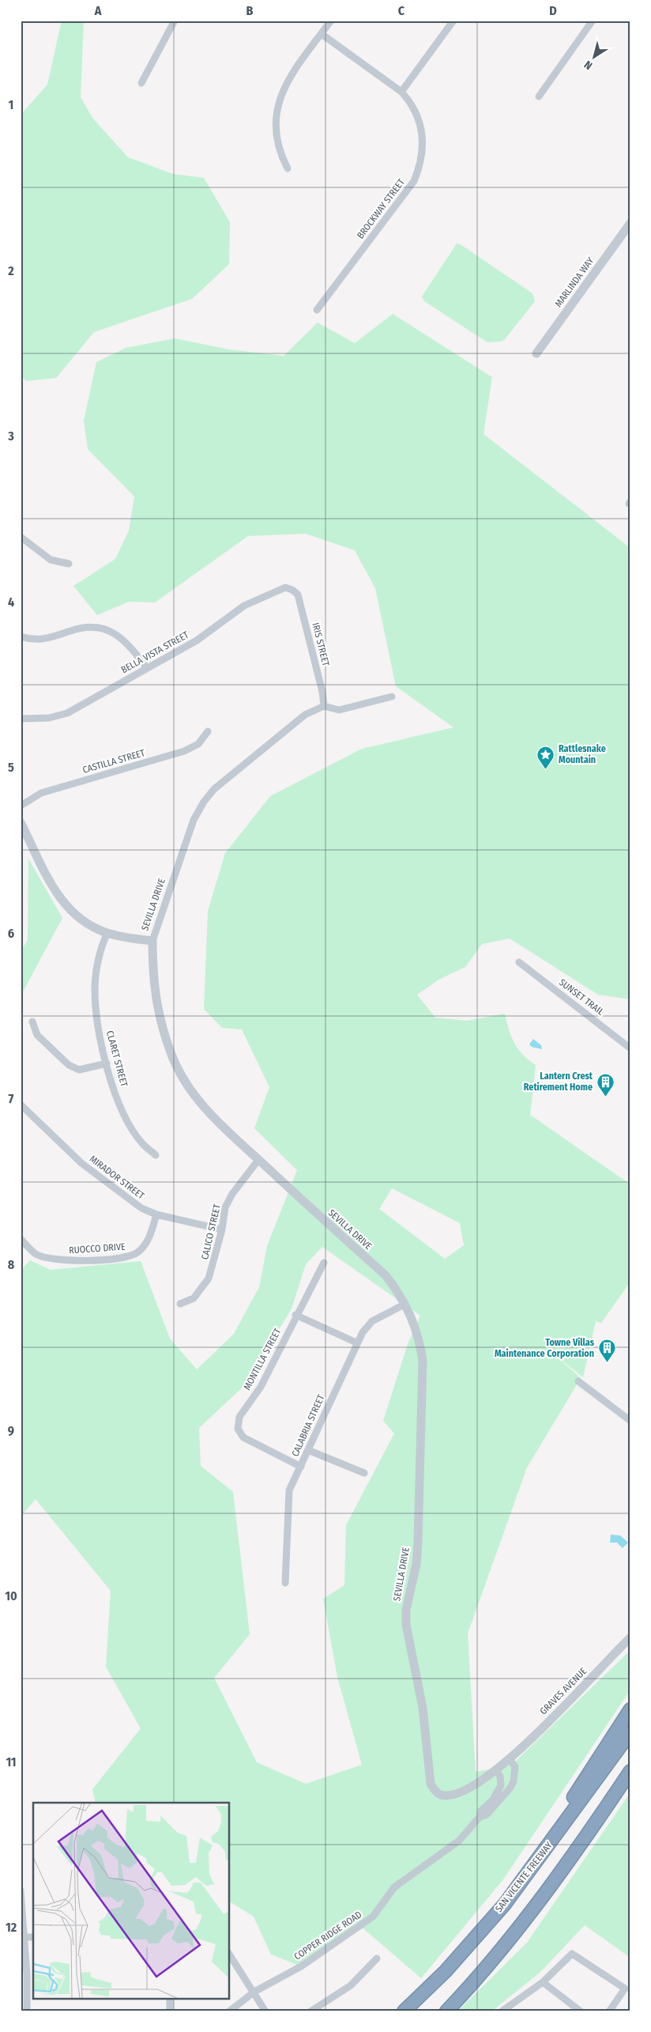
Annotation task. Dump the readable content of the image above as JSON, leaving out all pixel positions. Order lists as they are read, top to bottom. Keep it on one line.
{"streets":{"highway":["SAN VICENTE FREEWAY"],"street":["BROCKWAY STREET","MARLINDA WAY","IRIS STREET","BELLA VISTA STREET","CASTILLA STREET","SEVILLA DRIVE","SUNSET TRAIL","CLARET STREET","MIRADOR STREET","CALICO STREET","RUOCCO DRIVE","MONTILLA STREET","CALABRIA STREET","GRAVES AVENUE","COPPER RIDGE ROAD"]},"crossings":[["IRIS STREET","BELLA VISTA STREET"],["IRIS STREET","SEVILLA DRIVE"],["SEVILLA DRIVE","CALICO STREET"],["SEVILLA DRIVE","CALABRIA STREET"],["SEVILLA DRIVE","GRAVES AVENUE"],["SEVILLA DRIVE","COPPER RIDGE ROAD"],["MIRADOR STREET","CALICO STREET"],["MIRADOR STREET","RUOCCO DRIVE"],["MONTILLA STREET","CALABRIA STREET"],["GRAVES AVENUE","COPPER RIDGE ROAD"]],"places":{"place":["Rattlesnake Mountain"],"building":["Lantern Crest Retirement Home","Towne Villas Maintenance Corporation"]},"north":"bottom left","grid":{"columns":["A","B","C","D"],"rows":["1","2","3","4","5","6","7","8","9","10","11","12"]}}
